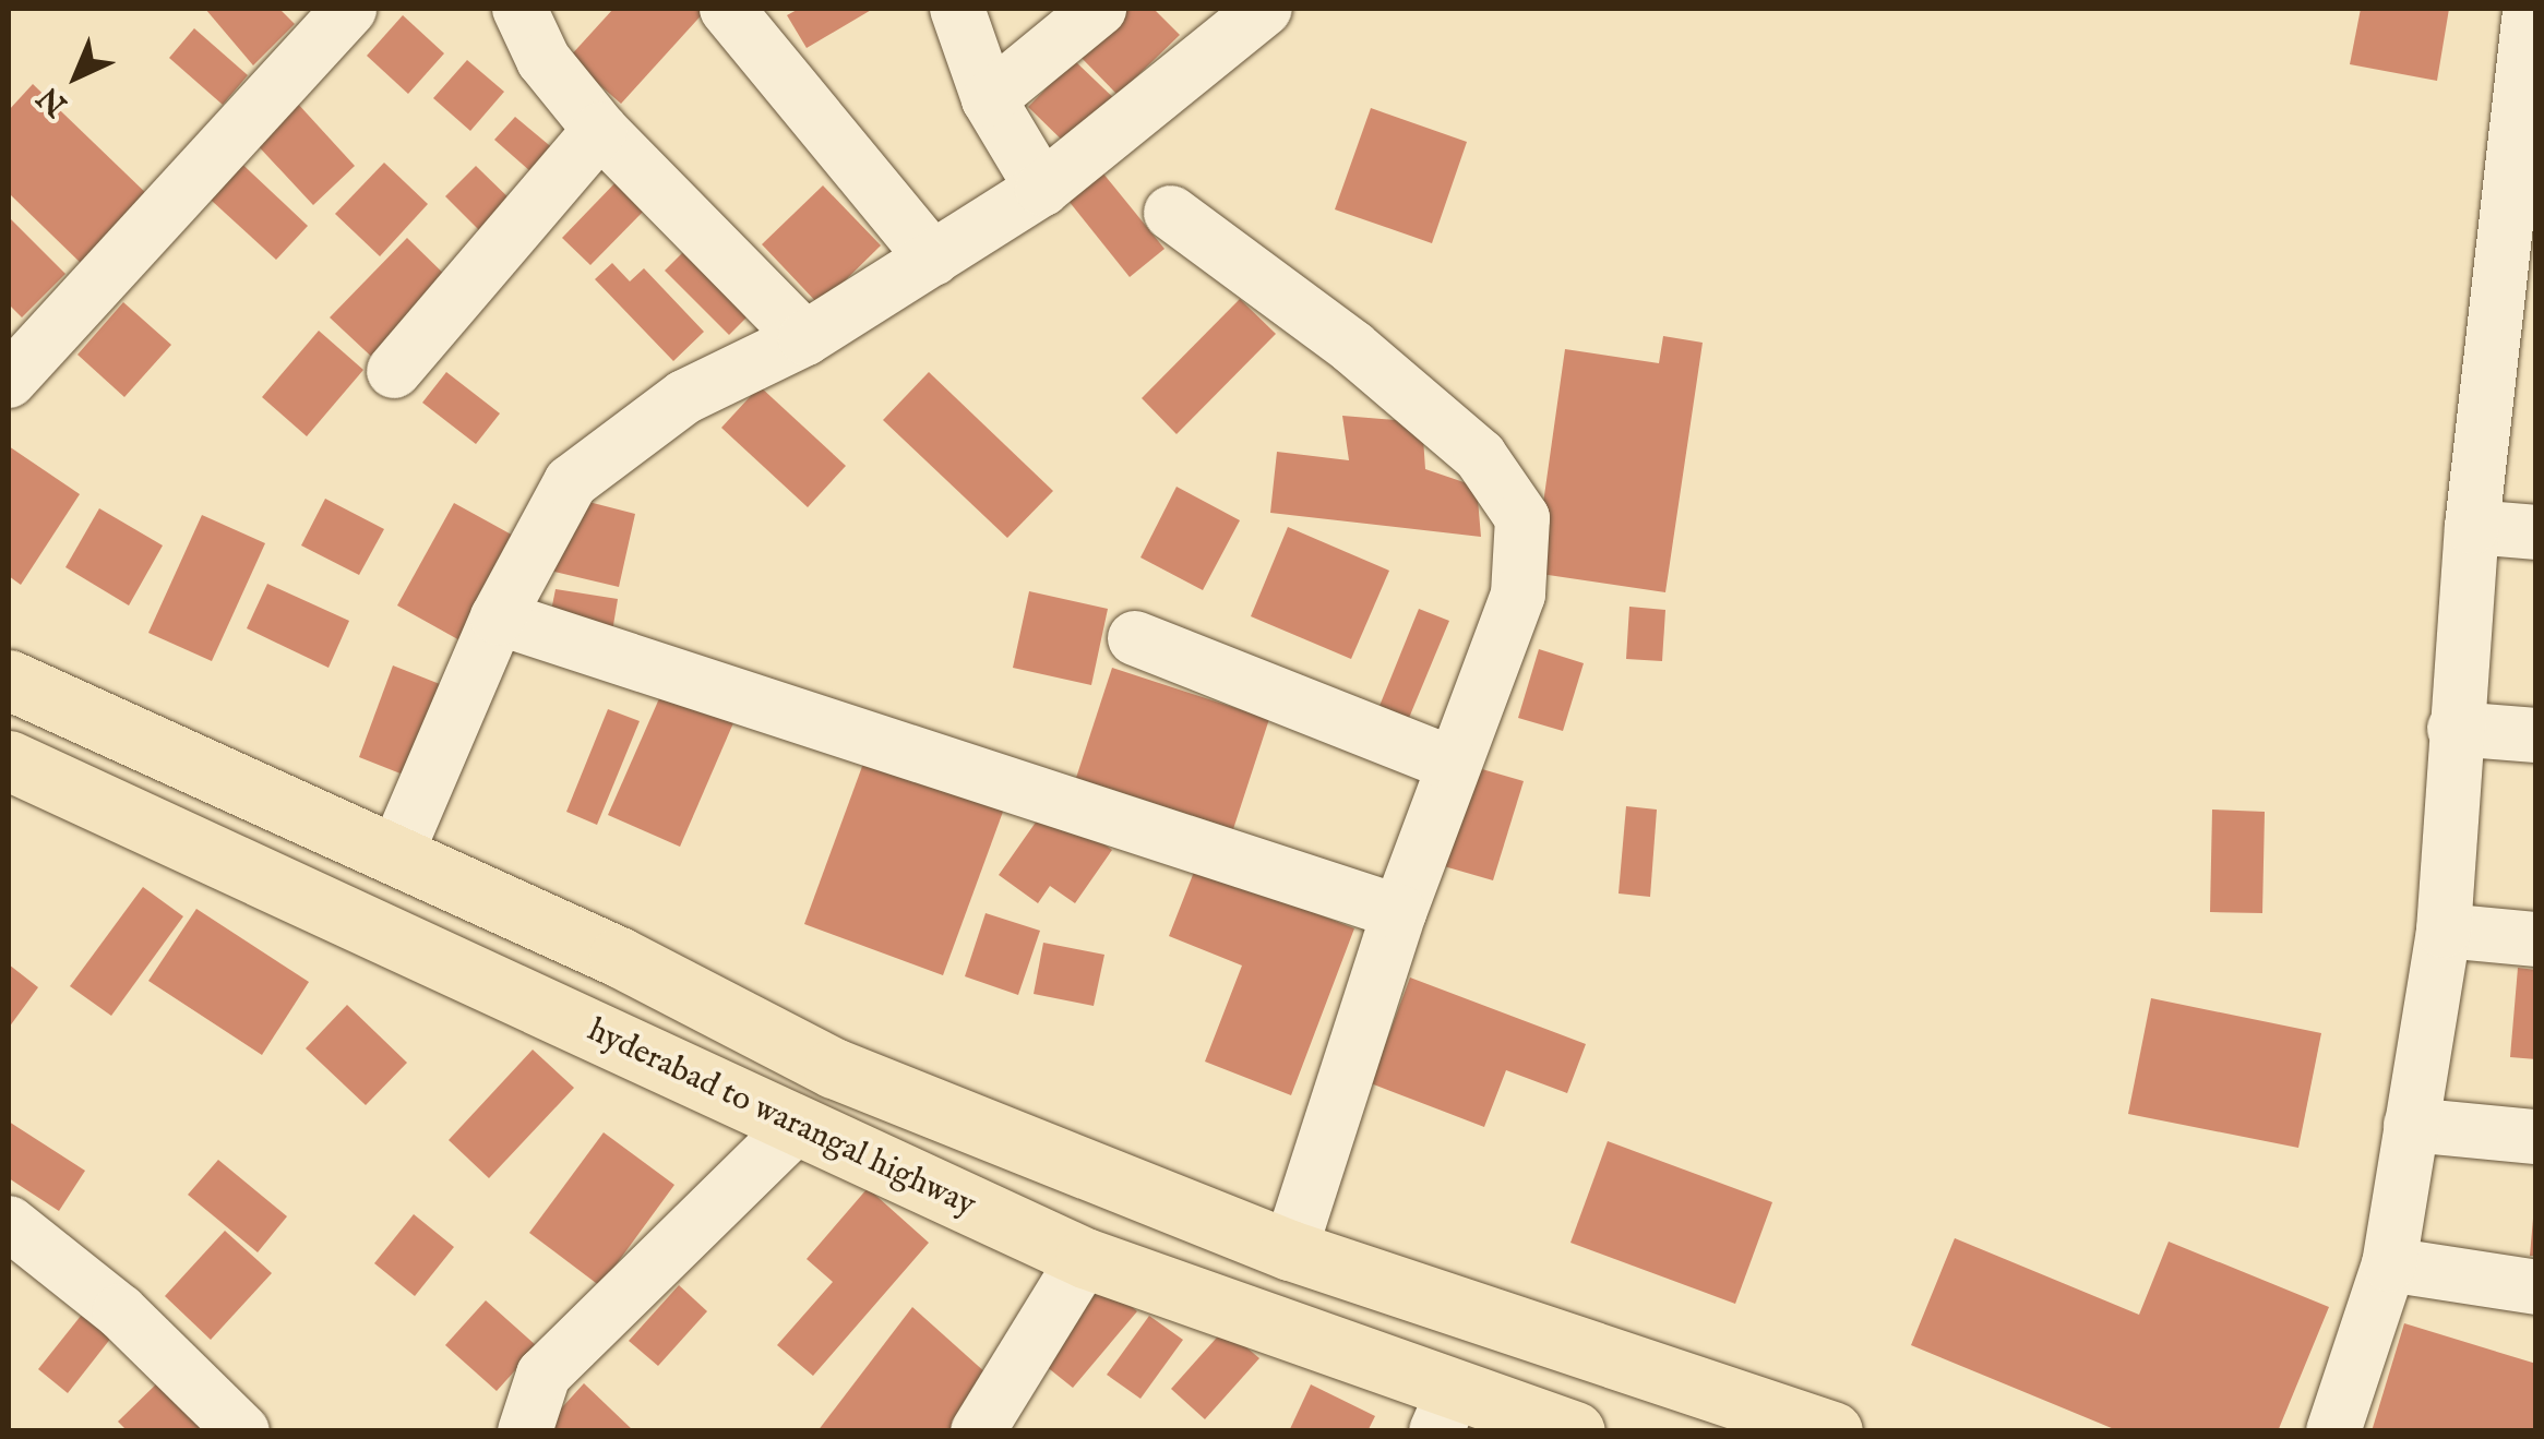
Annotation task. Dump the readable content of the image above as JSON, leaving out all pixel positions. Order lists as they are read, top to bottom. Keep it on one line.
{"streets":{"main road":["hyderabad to warangal highway"]},"north":"bottom left"}
